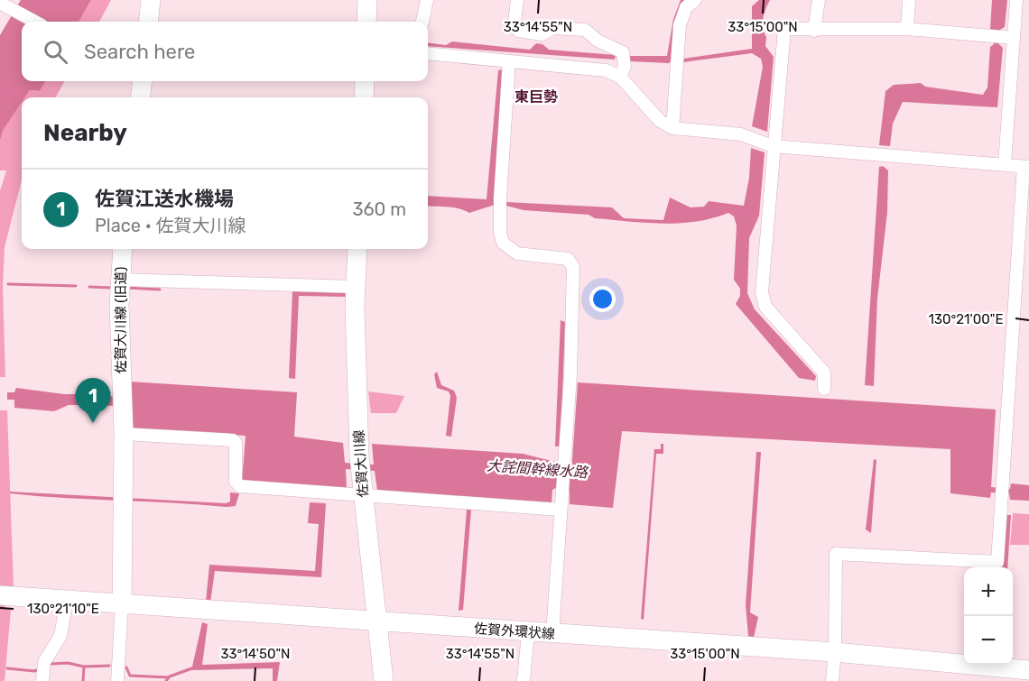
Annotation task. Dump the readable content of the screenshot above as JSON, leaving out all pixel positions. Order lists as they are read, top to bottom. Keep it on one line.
{"streets":{"main road":["佐賀大川線 (旧道)","佐賀大川線","佐賀外環状線"]},"crossings":[["佐賀大川線","佐賀外環状線"]],"districts":["東巨勢"],"water":["大詫間幹線水路"],"page":{"search":"Search here","heading":"Nearby","list":[{"mark":"1","name":"佐賀江送水機場","note":"Place · 佐賀大川線","value":"360 m"}],"pins":"1","map_buttons":["+","−"]},"coordinates":["33°14'55\"N","33°15'00\"N","130°21'00\"E","130°21'10\"E","33°14'50\"N"]}
